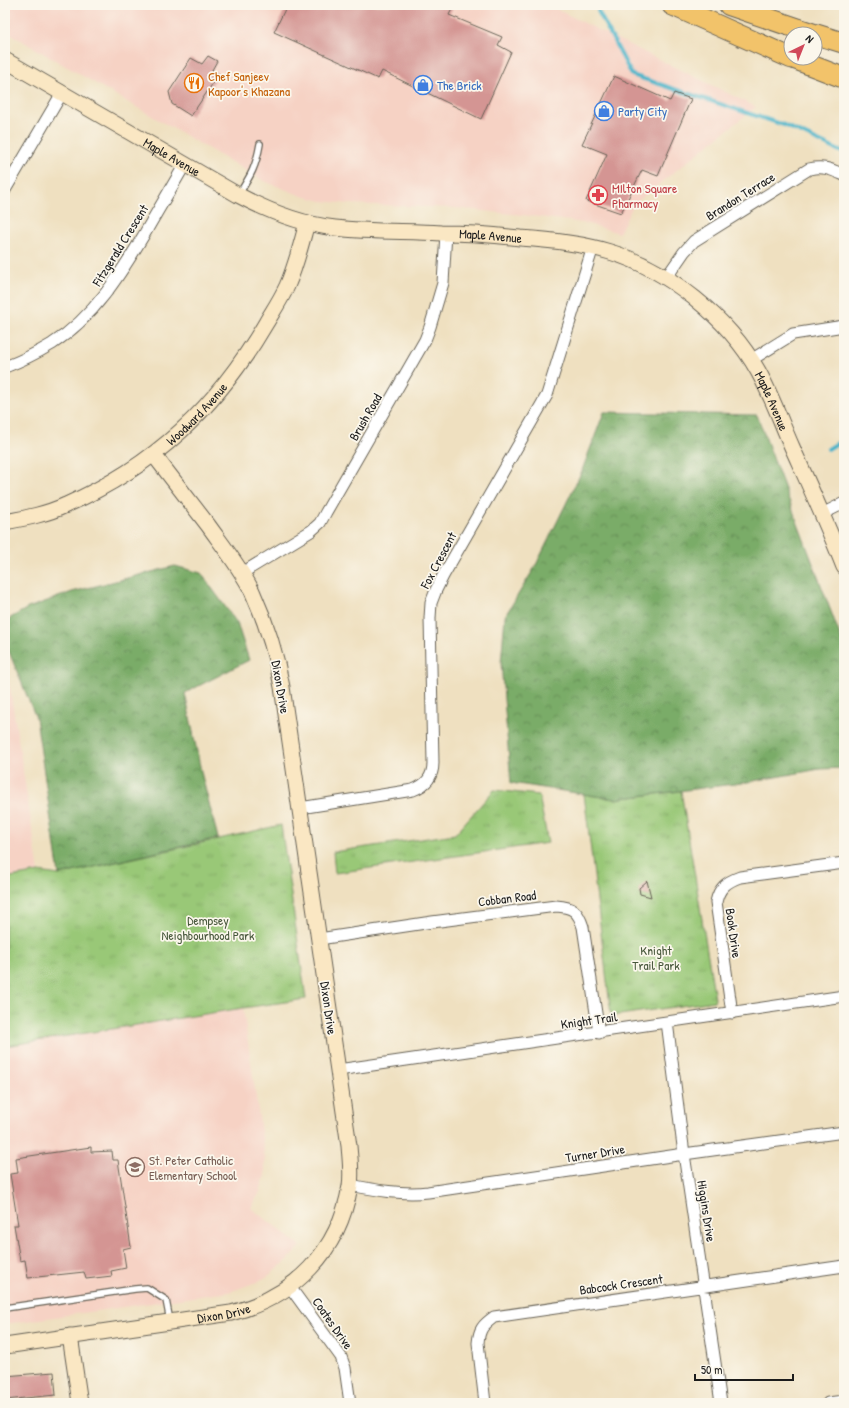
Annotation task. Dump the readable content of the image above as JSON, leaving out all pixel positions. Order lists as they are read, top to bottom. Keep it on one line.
{"streets":{"street":["Maple Avenue","Brandon Terrace","Fitzgerald Crescent","Woodward Avenue","Brush Road","Fox Crescent","Dixon Drive","Cobban Road","Book Drive","Knight Trail","Turner Drive","Higgins Drive","Babcock Crescent","Coates Drive"]},"crossings":[["Maple Avenue","Brandon Terrace"],["Maple Avenue","Fitzgerald Crescent"],["Maple Avenue","Woodward Avenue"],["Maple Avenue","Brush Road"],["Maple Avenue","Fox Crescent"],["Woodward Avenue","Dixon Drive"],["Brush Road","Dixon Drive"],["Fox Crescent","Dixon Drive"],["Dixon Drive","Cobban Road"],["Dixon Drive","Knight Trail"],["Dixon Drive","Turner Drive"],["Dixon Drive","Coates Drive"],["Cobban Road","Knight Trail"],["Book Drive","Knight Trail"],["Knight Trail","Higgins Drive"],["Turner Drive","Higgins Drive"],["Higgins Drive","Babcock Crescent"]],"parks":["Dempsey Neighbourhood Park","Knight Trail Park"],"places":{"restaurant":["Chef Sanjeev Kapoor's Khazana"],"shop":["The Brick","Party City"],"pharmacy":["MIlton Square Pharmacy"],"school or university":["St. Peter Catholic Elementary School"]},"scale_bar":"50 m","north":"top right"}
